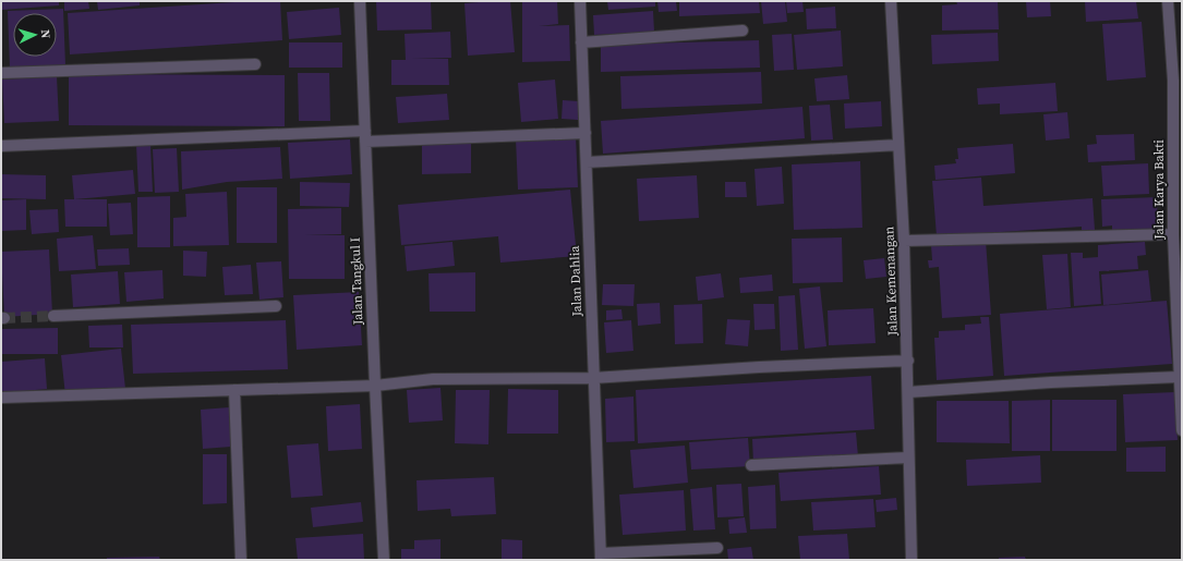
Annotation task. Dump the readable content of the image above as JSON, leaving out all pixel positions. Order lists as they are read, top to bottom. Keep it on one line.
{"streets":{"street":["Jalan Karya Bakti","Jalan Tangkul I","Jalan Dahlia","Jalan Kemenangan"]},"north":"right"}
